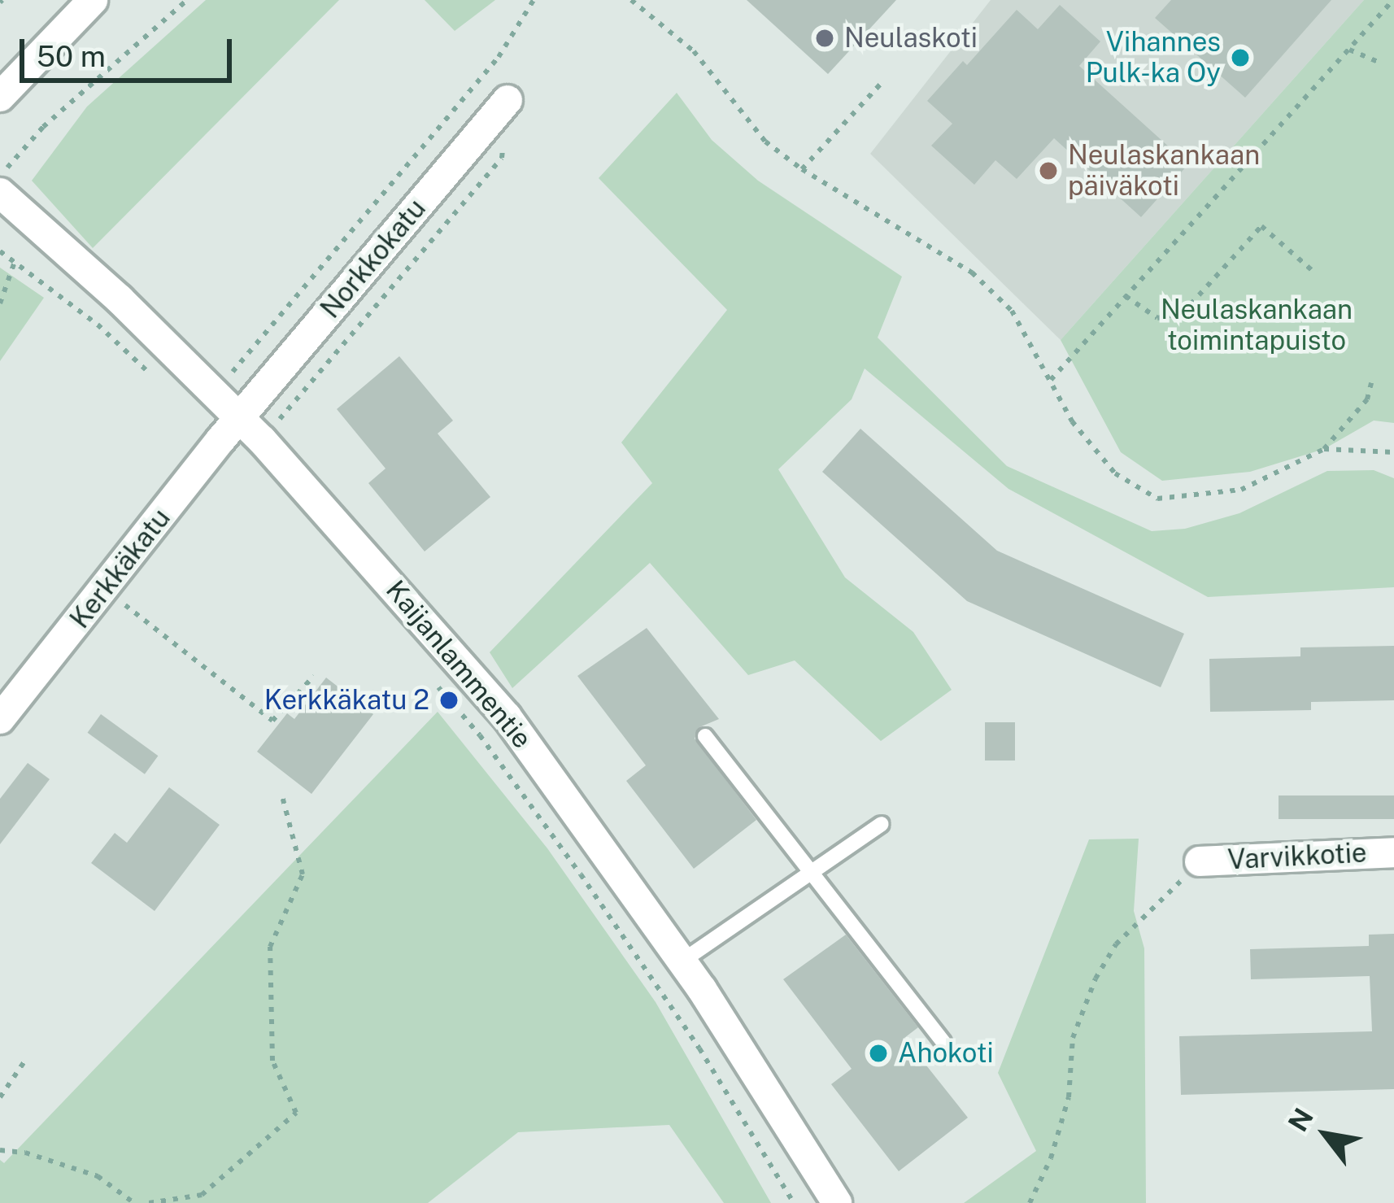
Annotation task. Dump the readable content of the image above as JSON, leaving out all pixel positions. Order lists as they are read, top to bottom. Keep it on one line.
{"streets":{"street":["Norkkokatu","Kerkkäkatu","Kaijanlammentie","Varvikkotie"]},"crossings":[["Norkkokatu","Kerkkäkatu"],["Norkkokatu","Kaijanlammentie"],["Kerkkäkatu","Kaijanlammentie"]],"parks":["Neulaskankaan toimintapuisto"],"places":["Neulaskoti","Vihannes Pulk-ka Oy","Neulaskankaan päiväkoti","Kerkkäkatu 2","Ahokoti"],"scale_bar":"50 m","north":"top left"}
